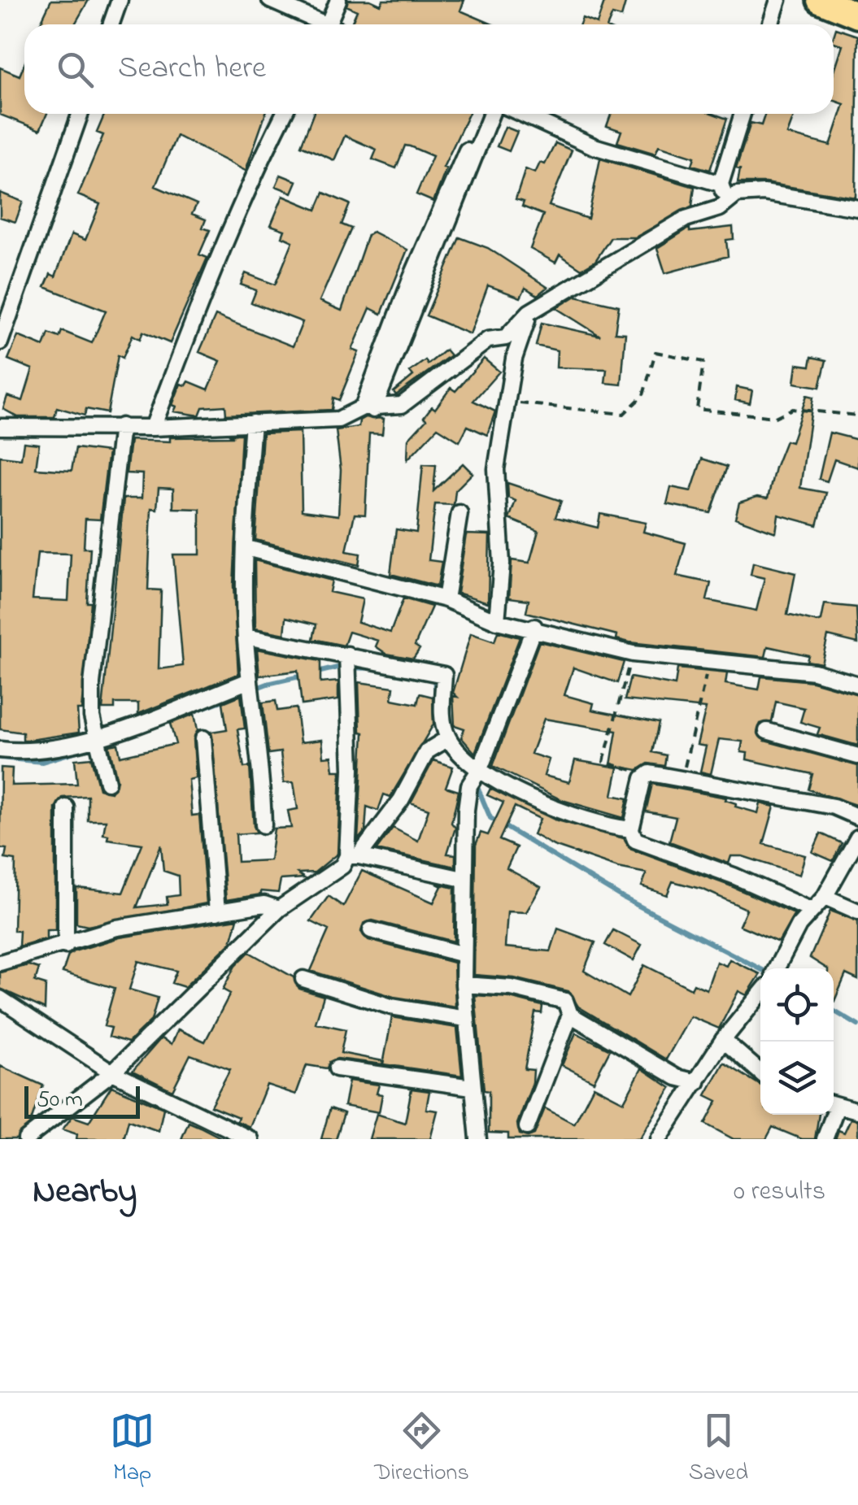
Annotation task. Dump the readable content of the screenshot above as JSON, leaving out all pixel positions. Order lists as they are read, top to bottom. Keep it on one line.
{"scale_bar":"50 m","page":{"search":"Search here","scale":"50 m","heading":["Nearby","0 results"],"nav":["Map","Directions","Saved"]}}
